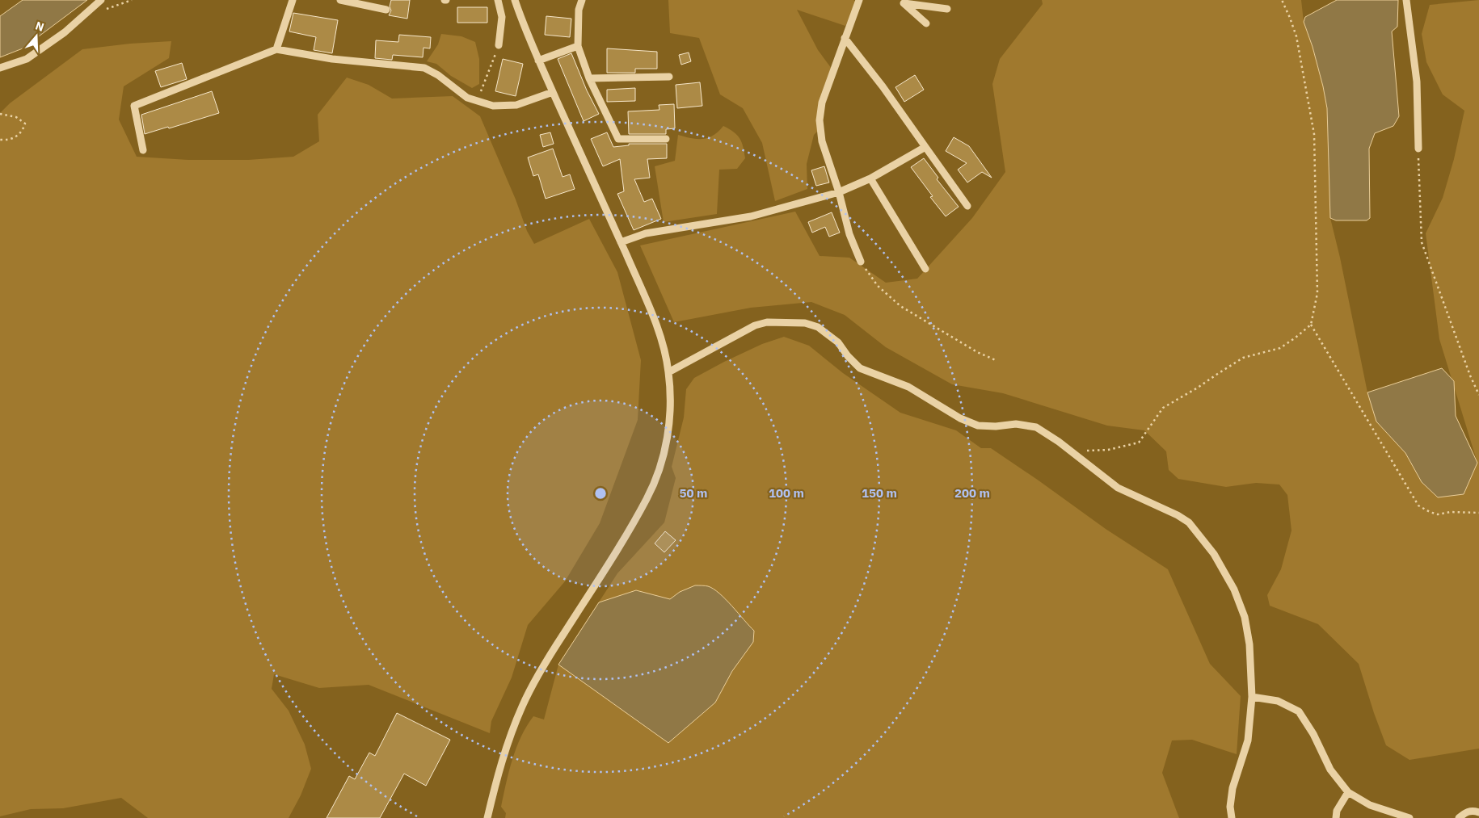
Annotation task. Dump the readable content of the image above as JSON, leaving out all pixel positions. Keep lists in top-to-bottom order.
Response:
{
  "north": "top",
  "rings": [
    "50 m",
    "100 m",
    "150 m",
    "200 m"
  ]
}
